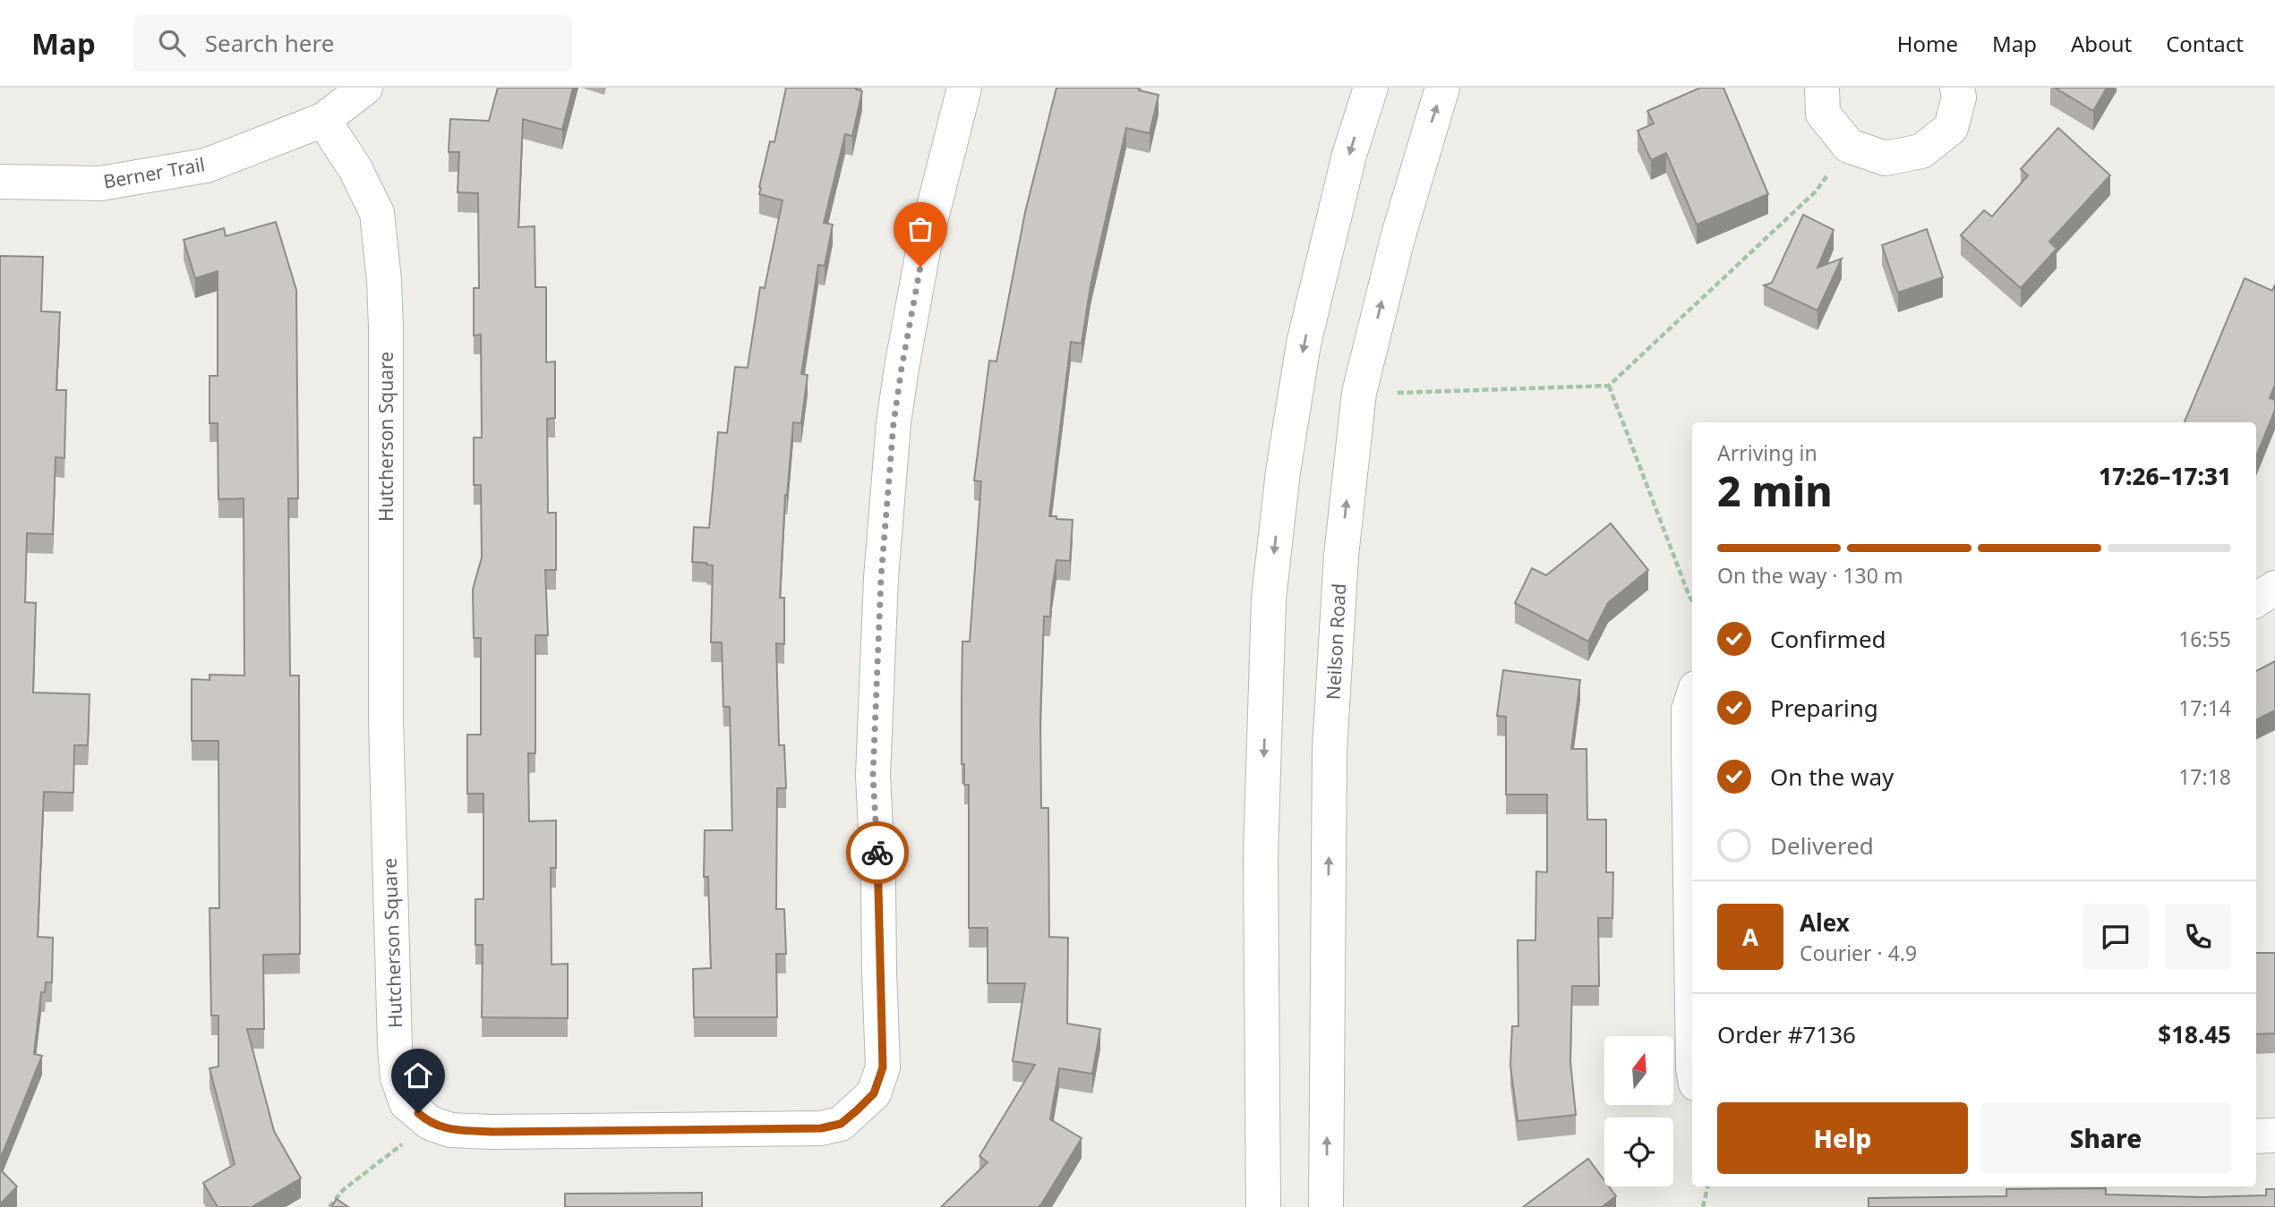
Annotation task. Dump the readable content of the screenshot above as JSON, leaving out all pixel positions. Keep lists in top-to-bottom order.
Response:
{
  "streets": {
    "street": ["Berner Trail", "Hutcherson Square", "Neilson Road"]
  },
  "crossings": [
    ["Berner Trail", "Hutcherson Square"]
  ],
  "north": "top",
  "page": {
    "header": "Map",
    "search": "Search here",
    "nav": [
      "Home",
      "Map",
      "About",
      "Contact"
    ],
    "heading": ["2 min", "Arriving in", "17:26–17:31"],
    "panel": [
      "Alex",
      "Courier · 4.9",
      "Order #7136",
      "$18.45"
    ],
    "bar": "On the way · 130 m",
    "list": [
      ["Confirmed", "16:55"],
      ["Preparing", "17:14"],
      ["On the way", "17:18"],
      "Delivered"
    ],
    "round": "A",
    "buttons": ["Help", "Share"]
  }
}
